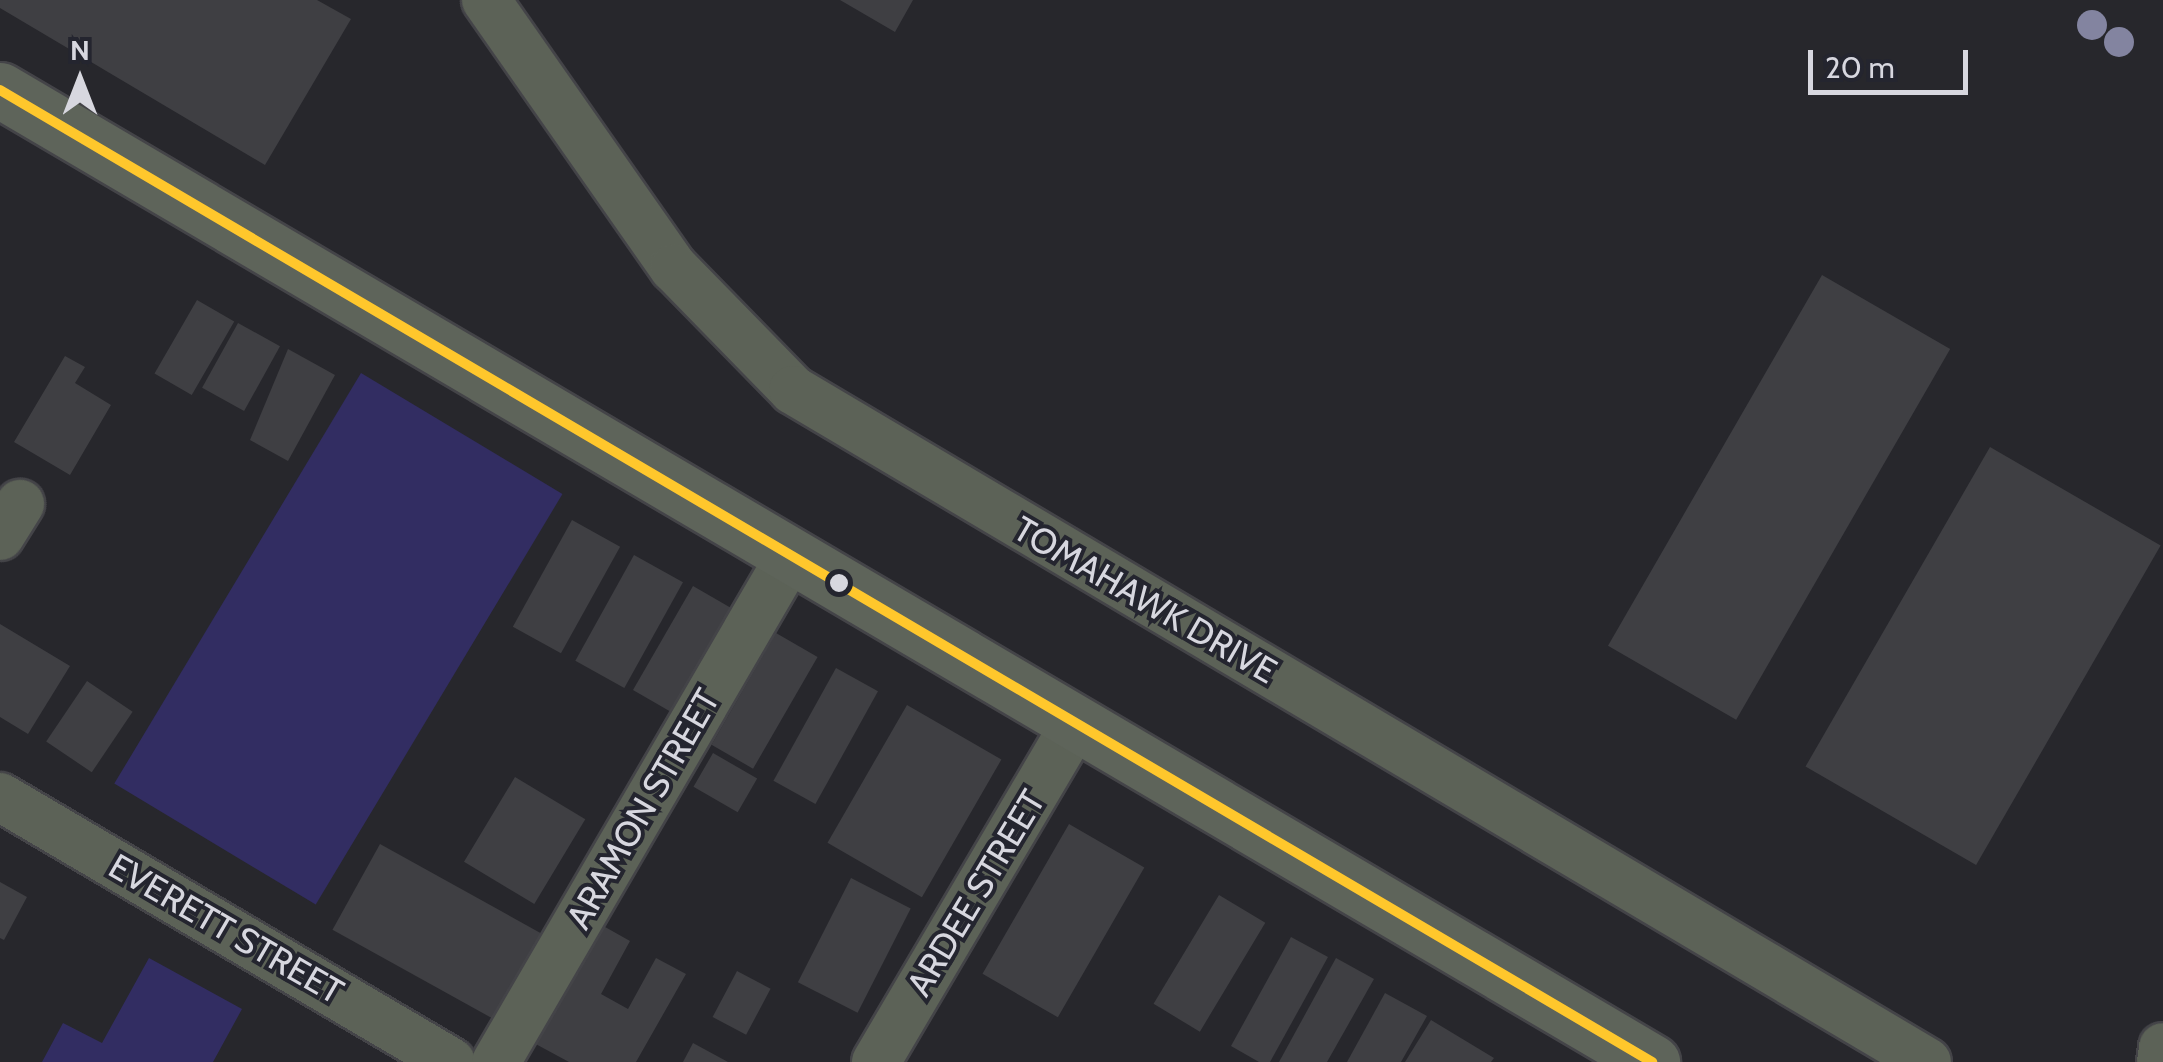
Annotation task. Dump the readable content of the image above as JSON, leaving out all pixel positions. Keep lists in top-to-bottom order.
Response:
{
  "streets": {
    "street": [
      "TOMAHAWK DRIVE",
      "ARAMON STREET",
      "ARDEE STREET",
      "EVERETT STREET"
    ]
  },
  "scale_bar": "20 m",
  "north": "top"
}
